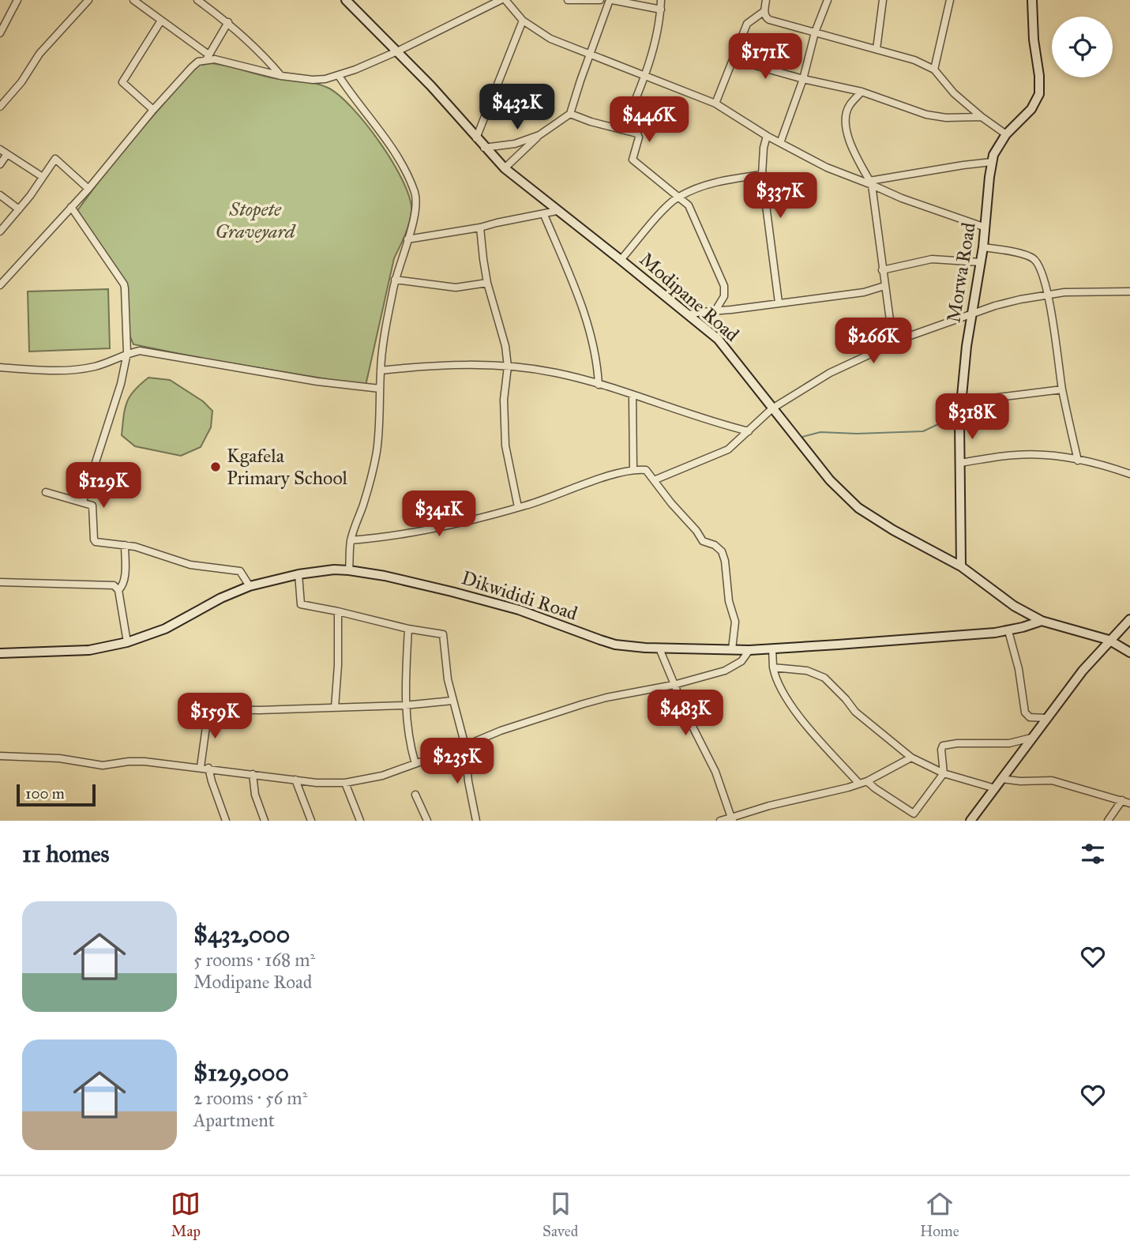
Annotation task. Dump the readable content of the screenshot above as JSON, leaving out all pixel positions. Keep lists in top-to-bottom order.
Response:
{
  "streets": {
    "main road": ["Morwa Road", "Modipane Road", "Dikwididi Road"]
  },
  "crossings": [
    ["Morwa Road", "Modipane Road"],
    ["Modipane Road", "Dikwididi Road"]
  ],
  "parks": ["Stopete Graveyard"],
  "places": ["Kgafela Primary School"],
  "scale_bar": "100 m",
  "page": {
    "price": [
      "$171K",
      "$432K",
      "$446K",
      "$337K",
      "$266K",
      "$318K",
      "$129K",
      "$341K",
      "$483K",
      "$159K",
      "$235K"
    ],
    "scale": "100 m",
    "heading": "11 homes",
    "list": [
      {
        "name": "$432,000",
        "note": "5 rooms · 168 m² · Modipane Road"
      },
      {
        "name": "$129,000",
        "note": "2 rooms · 56 m² · Apartment"
      }
    ],
    "tabs": ["Map", "Saved", "Home"]
  }
}
